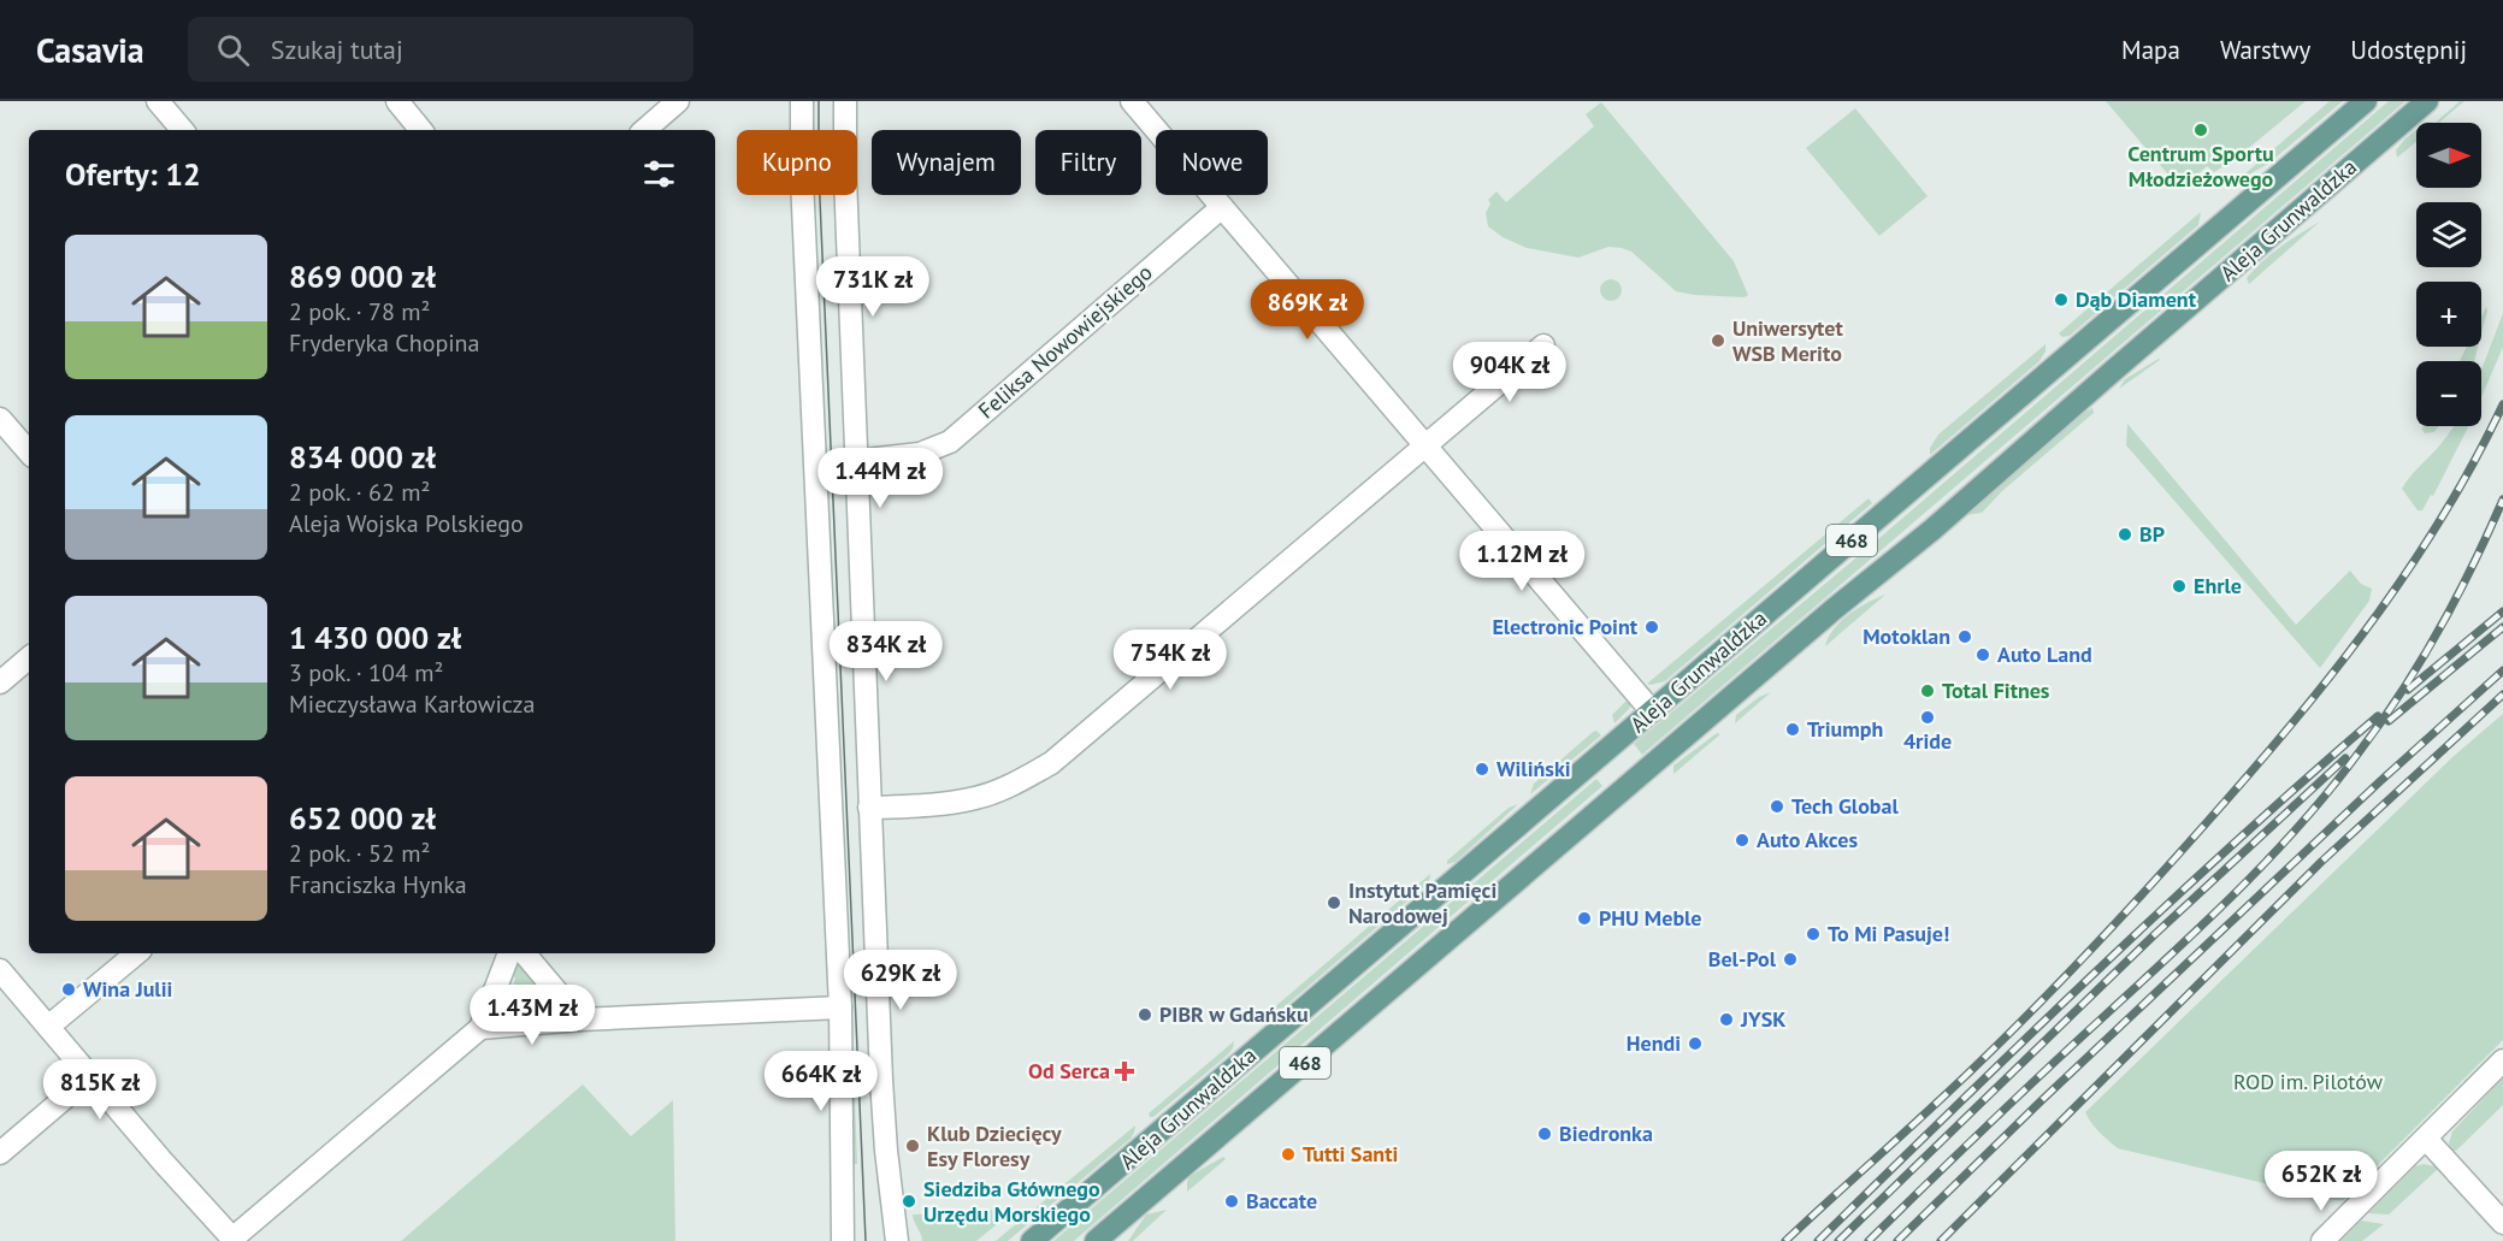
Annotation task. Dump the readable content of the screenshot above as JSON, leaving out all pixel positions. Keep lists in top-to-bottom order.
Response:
{
  "streets": {
    "main road": ["Aleja Grunwaldzka", "468"],
    "street": ["Feliksa Nowowiejskiego"]
  },
  "parks": ["ROD im. Pilotów"],
  "places": {
    "other": [
      "Centrum Sportu Młodzieżowego",
      "Dąb Diament",
      "Uniwersytet WSB Merito",
      "BP",
      "Ehrle",
      "Electronic Point",
      "Motoklan",
      "Auto Land",
      "Total Fitnes",
      "4ride",
      "Triumph",
      "Wiliński",
      "Tech Global",
      "Auto Akces",
      "Instytut Pamięci Narodowej",
      "PHU Meble",
      "To Mi Pasuje!",
      "Bel-Pol",
      "Wina Julii",
      "PIBR w Gdańsku",
      "JYSK",
      "Hendi",
      "Biedronka",
      "Klub Dziecięcy Esy Floresy",
      "Tutti Santi",
      "Siedziba Głównego Urzędu Morskiego",
      "Baccate"
    ],
    "health": ["Od Serca"]
  },
  "north": "right",
  "page": {
    "header": "Casavia",
    "search": "Szukaj tutaj",
    "nav": ["Mapa", "Warstwy", "Udostępnij"],
    "map_buttons": ["+", "−"],
    "chip": [
      "Kupno",
      "Wynajem",
      "Filtry",
      "Nowe"
    ],
    "heading": "Oferty: 12",
    "list": [
      {
        "name": "869 000 zł",
        "note": "2 pok. · 78 m² · Fryderyka Chopina"
      },
      {
        "name": "834 000 zł",
        "note": "2 pok. · 62 m² · Aleja Wojska Polskiego"
      },
      {
        "name": "1 430 000 zł",
        "note": "3 pok. · 104 m² · Mieczysława Karłowicza"
      },
      {
        "name": "652 000 zł",
        "note": "2 pok. · 52 m² · Franciszka Hynka"
      }
    ],
    "price": [
      "731K zł",
      "869K zł",
      "904K zł",
      "1.44M zł",
      "1.12M zł",
      "834K zł",
      "754K zł",
      "629K zł",
      "1.43M zł",
      "664K zł",
      "815K zł",
      "652K zł"
    ]
  }
}
